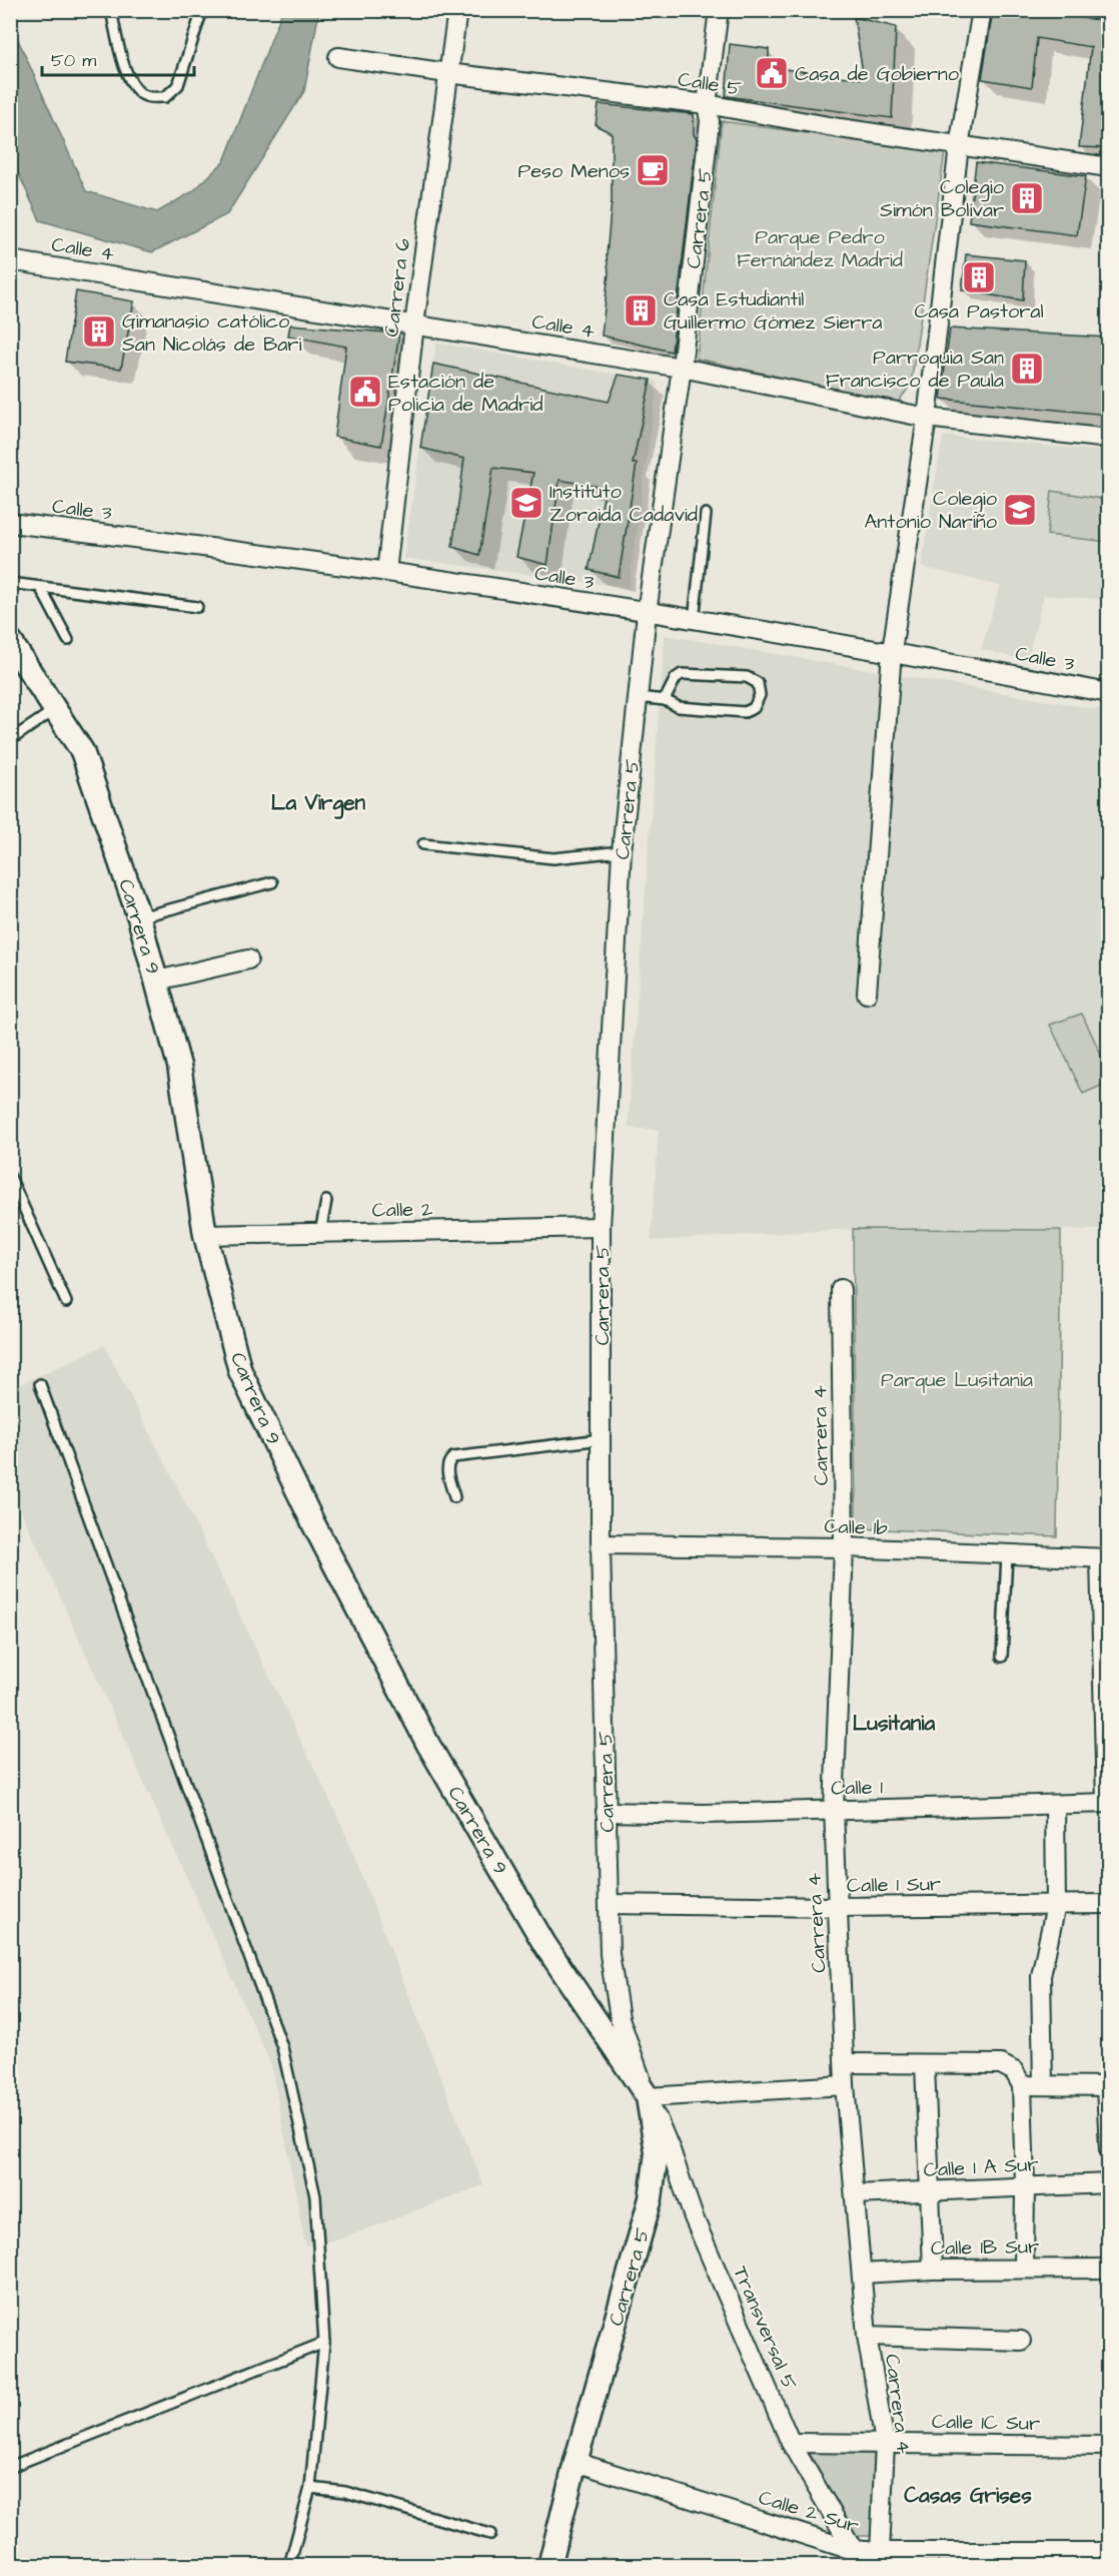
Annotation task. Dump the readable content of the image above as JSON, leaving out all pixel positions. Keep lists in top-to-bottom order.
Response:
{
  "streets": {
    "street": [
      "Calle 5",
      "Carrera 5",
      "Calle 4",
      "Carrera 6",
      "Calle 3",
      "Carrera 9",
      "Calle 2",
      "Carrera 4",
      "Calle 1b",
      "Calle 1",
      "Calle 1 Sur",
      "Calle 1 A Sur",
      "Calle 1B Sur",
      "Transversal 5",
      "Calle 1C Sur",
      "Calle 2 Sur"
    ]
  },
  "crossings": [
    ["Calle 5", "Carrera 5"],
    ["Calle 5", "Carrera 6"],
    ["Carrera 5", "Calle 4"],
    ["Carrera 5", "Calle 3"],
    ["Carrera 5", "Carrera 9"],
    ["Carrera 5", "Calle 2"],
    ["Carrera 5", "Calle 1b"],
    ["Carrera 5", "Calle 1"],
    ["Carrera 5", "Calle 1 Sur"],
    ["Carrera 5", "Transversal 5"],
    ["Carrera 5", "Calle 2 Sur"],
    ["Calle 4", "Carrera 6"],
    ["Carrera 6", "Calle 3"],
    ["Carrera 9", "Calle 2"],
    ["Carrera 9", "Transversal 5"],
    ["Carrera 4", "Calle 1b"],
    ["Carrera 4", "Calle 1"],
    ["Carrera 4", "Calle 1 Sur"],
    ["Carrera 4", "Calle 1 A Sur"],
    ["Carrera 4", "Calle 1B Sur"],
    ["Carrera 4", "Calle 1C Sur"],
    ["Carrera 4", "Calle 2 Sur"],
    ["Transversal 5", "Calle 1C Sur"],
    ["Transversal 5", "Calle 2 Sur"]
  ],
  "districts": ["La Virgen", "Lusitania", "Casas Grises"],
  "parks": ["Parque Pedro Fernández Madrid", "Parque Lusitania"],
  "places": {
    "public building": ["Casa de Gobierno", "Estación de Policia de Madrid"],
    "cafe": ["Peso Menos"],
    "building": [
      "Colegio Simón Bolívar",
      "Casa Pastoral",
      "Casa Estudiantil Guillermo Gómez Sierra",
      "Gimanasio católico San Nicolás de Bari",
      "Parroquia San Francisco de Paula"
    ],
    "school or university": ["Instituto Zoraida Cadavid", "Colegio Antonio Nariño"]
  },
  "scale_bar": "50 m"
}
